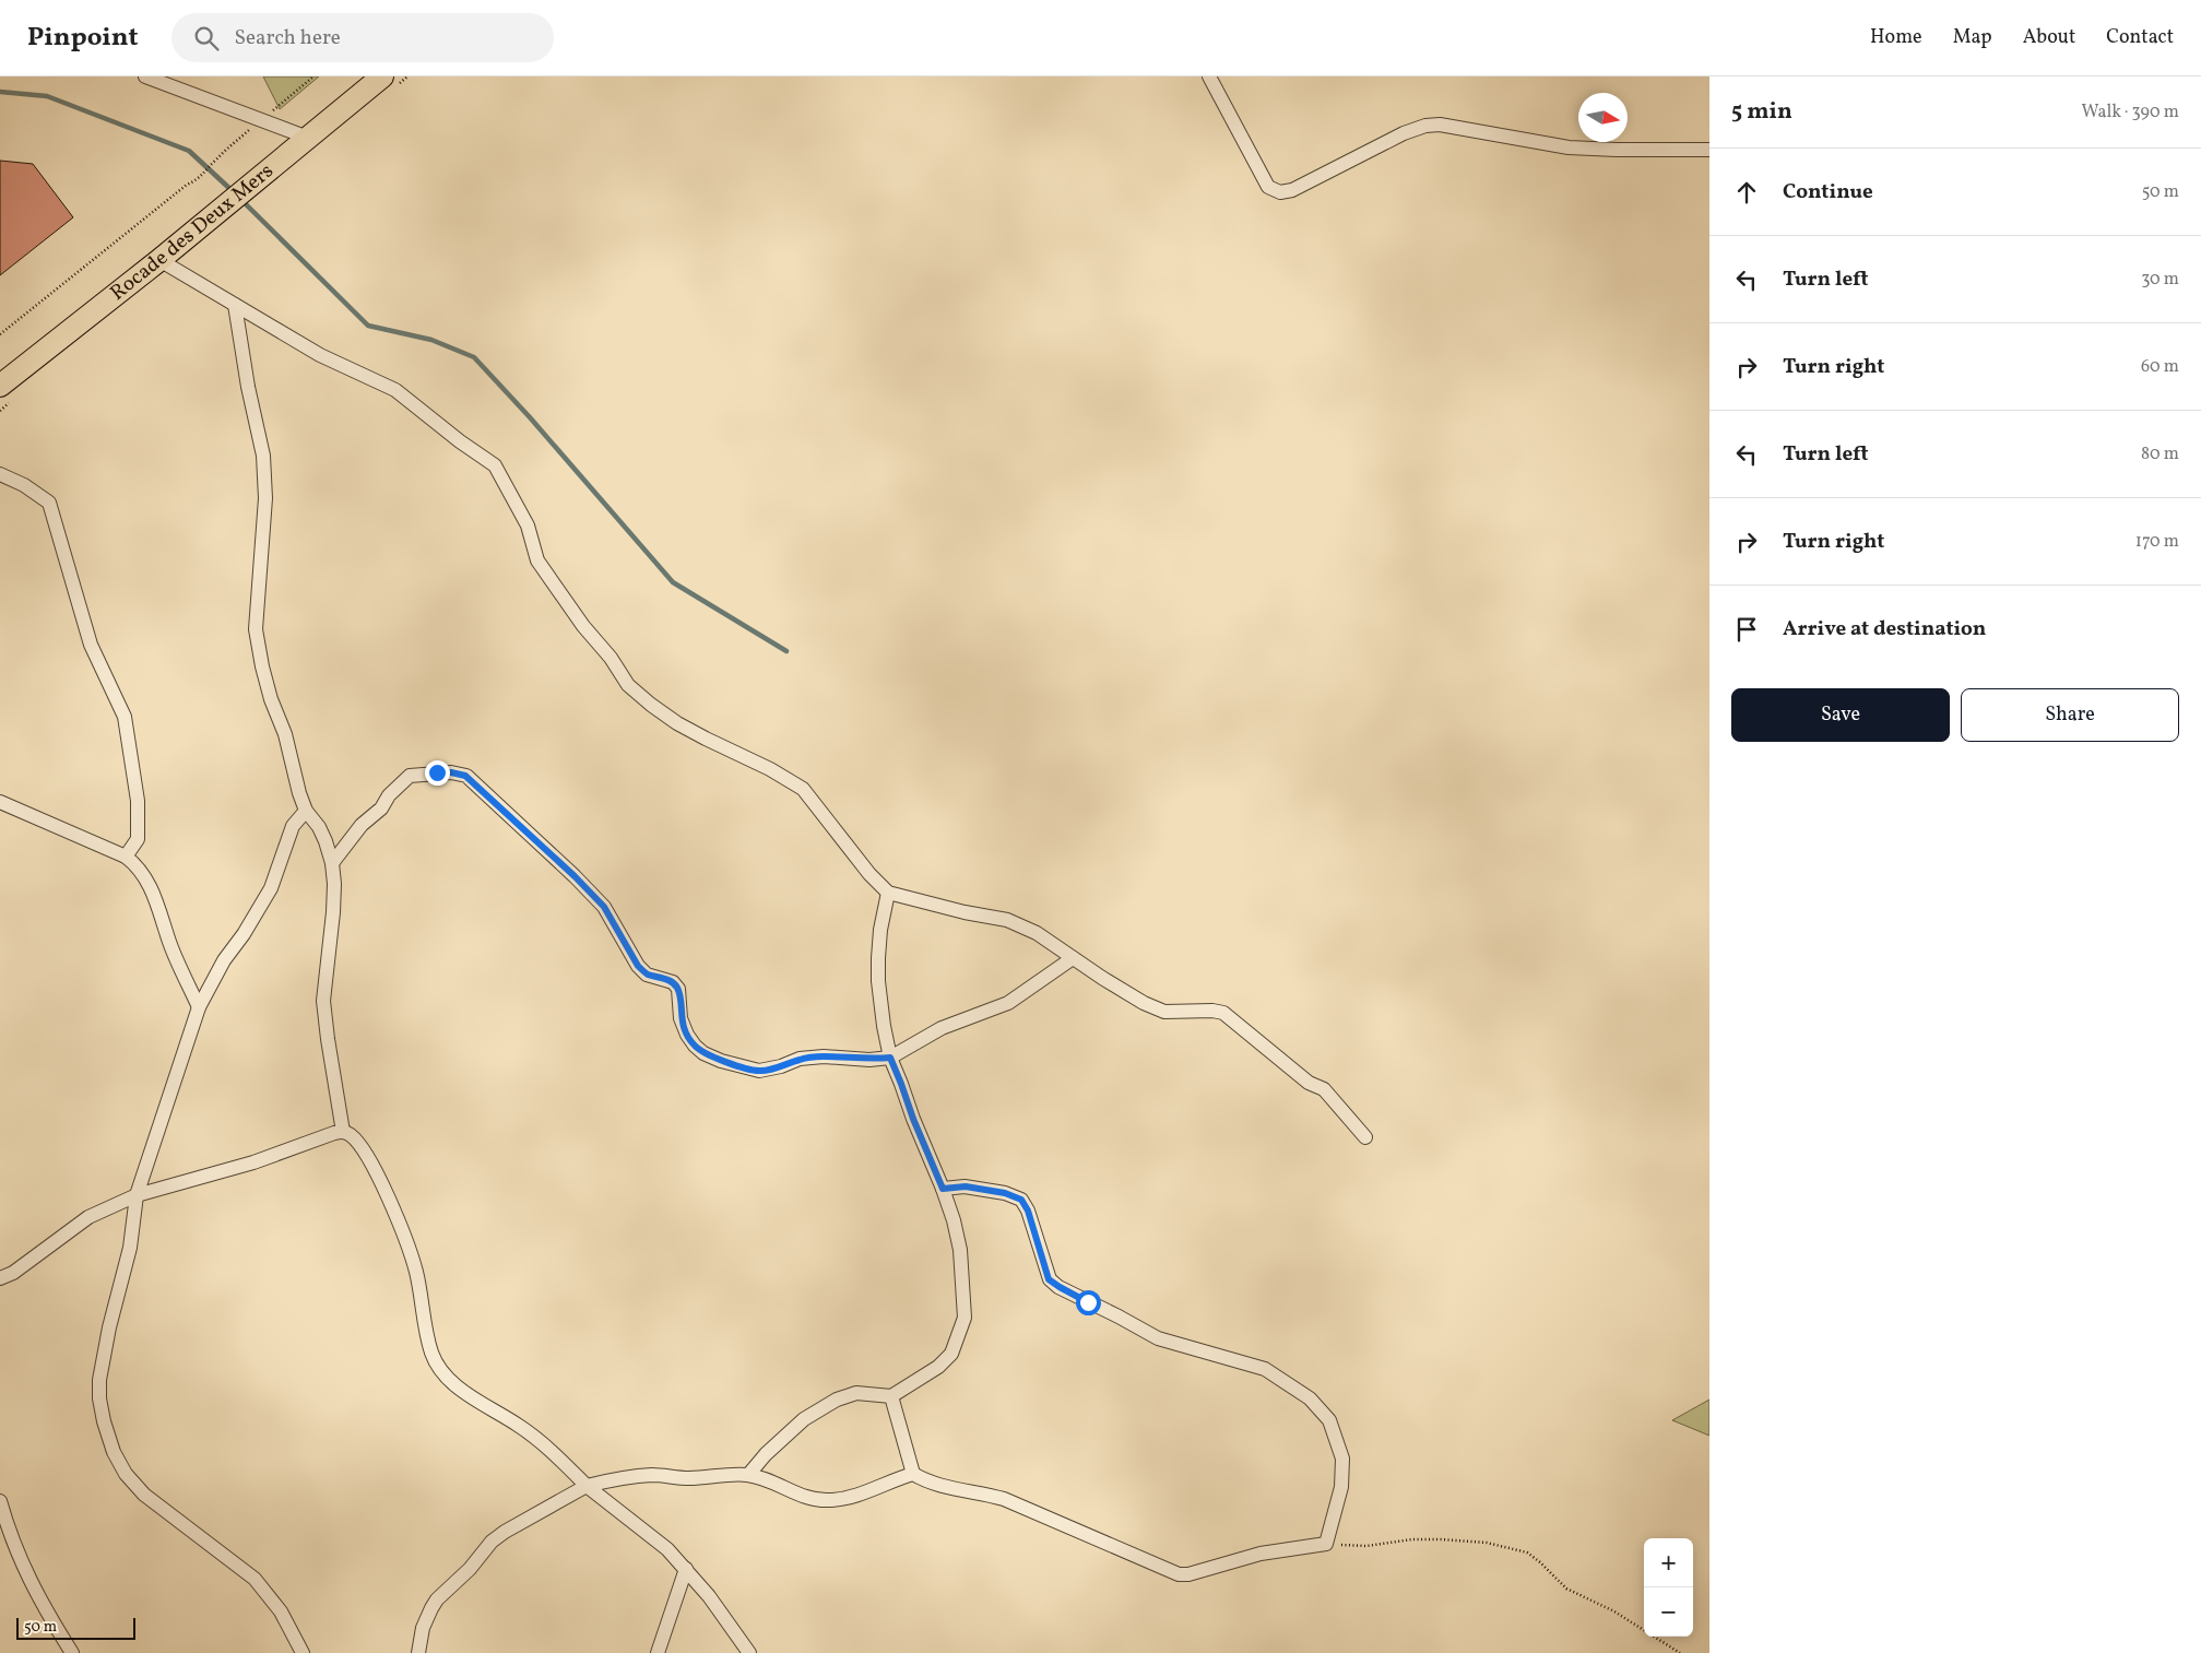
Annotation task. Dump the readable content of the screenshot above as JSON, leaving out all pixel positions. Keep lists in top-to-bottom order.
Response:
{
  "streets": {
    "highway": ["Rocade des Deux Mers"]
  },
  "scale_bar": "50 m",
  "north": "right",
  "page": {
    "header": "Pinpoint",
    "search": "Search here",
    "nav": [
      "Home",
      "Map",
      "About",
      "Contact"
    ],
    "heading": ["5 min", "Walk · 390 m"],
    "list": [
      ["Continue", "50 m"],
      ["Turn left", "30 m"],
      ["Turn right", "60 m"],
      ["Turn left", "80 m"],
      ["Turn right", "170 m"],
      "Arrive at destination"
    ],
    "buttons": ["Save", "Share"],
    "map_buttons": ["+", "−"],
    "scale": "50 m"
  }
}
